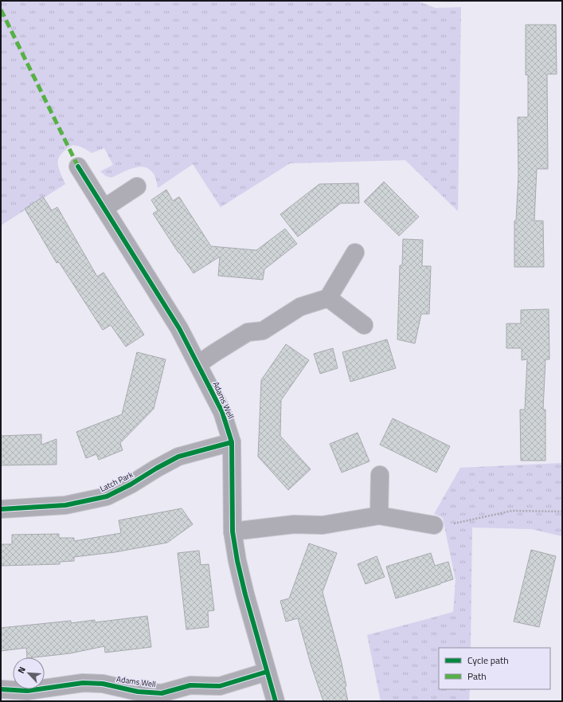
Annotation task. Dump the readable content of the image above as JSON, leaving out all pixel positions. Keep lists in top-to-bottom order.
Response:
{
  "streets": {
    "street": ["Adams Well", "Latch Park"]
  },
  "crossings": [
    ["Adams Well", "Latch Park"]
  ],
  "legend": ["Cycle path", "Path"],
  "north": "top left"
}
